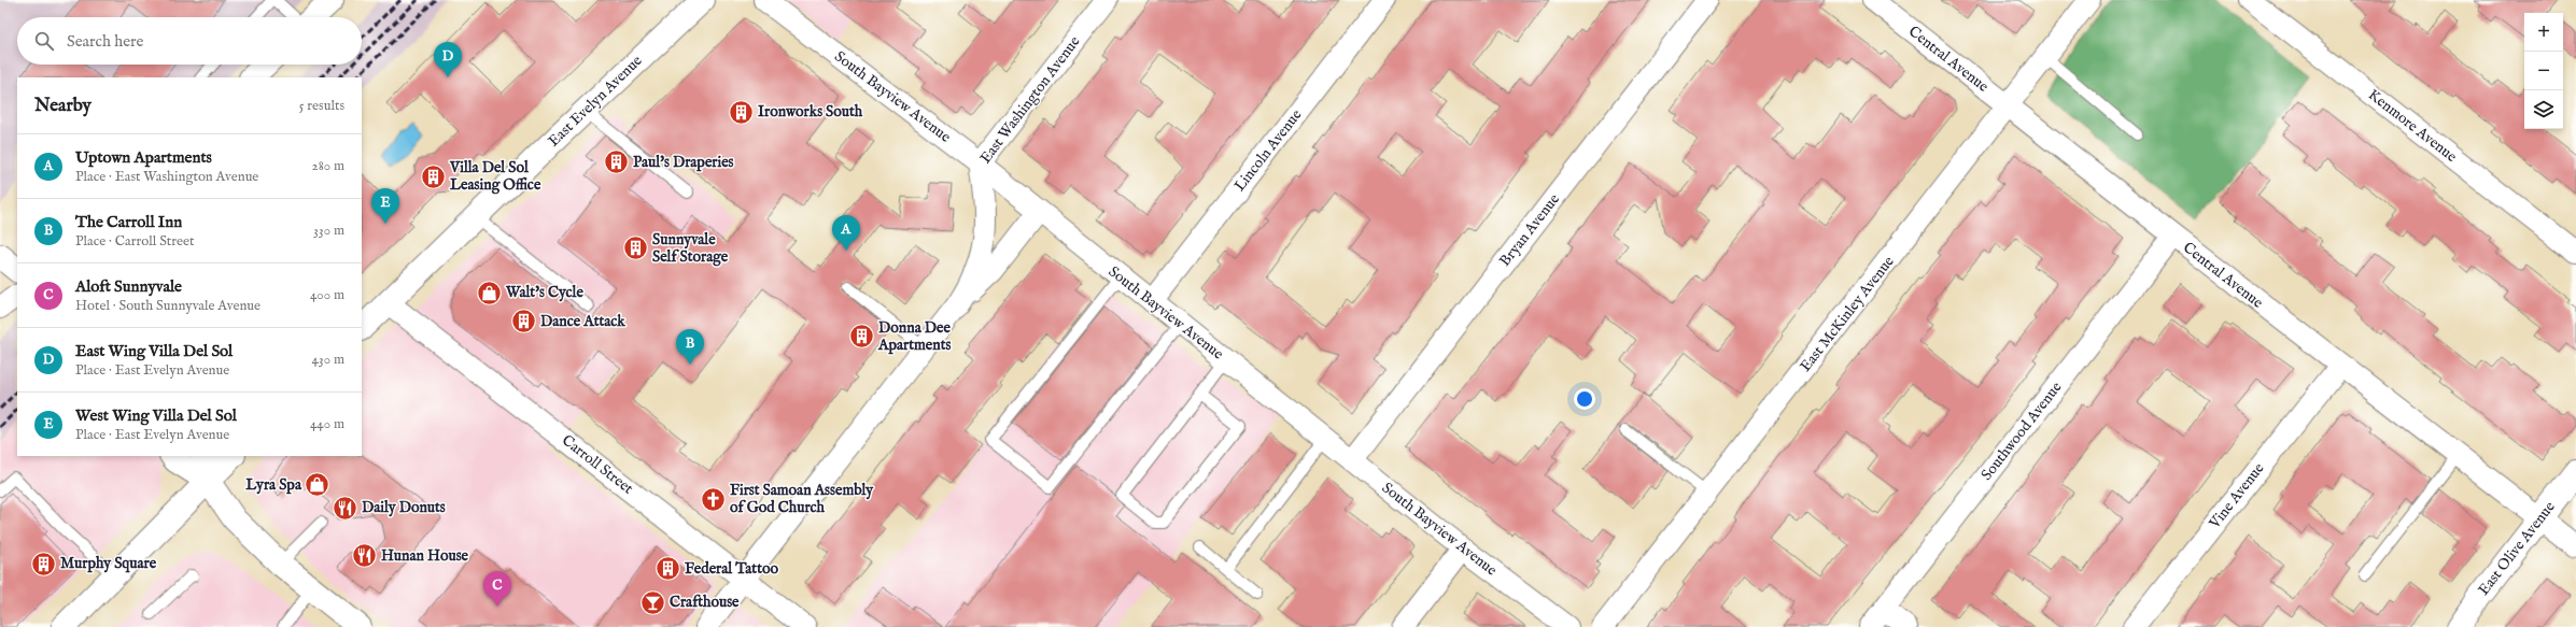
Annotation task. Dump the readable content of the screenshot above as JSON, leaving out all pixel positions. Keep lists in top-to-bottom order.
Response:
{
  "streets": {
    "main road": ["East Evelyn Avenue", "East Olive Avenue"],
    "street": [
      "Central Avenue",
      "South Bayview Avenue",
      "East Washington Avenue",
      "Kenmore Avenue",
      "Lincoln Avenue",
      "Bryan Avenue",
      "East McKinley Avenue",
      "Southwood Avenue",
      "Carroll Street",
      "Vine Avenue"
    ]
  },
  "crossings": [
    ["Central Avenue", "East McKinley Avenue"],
    ["Central Avenue", "Southwood Avenue"],
    ["Central Avenue", "Vine Avenue"],
    ["Central Avenue", "East Olive Avenue"],
    ["South Bayview Avenue", "East Washington Avenue"],
    ["South Bayview Avenue", "Lincoln Avenue"],
    ["South Bayview Avenue", "Bryan Avenue"],
    ["East Washington Avenue", "Carroll Street"],
    ["East Evelyn Avenue", "Carroll Street"]
  ],
  "places": {
    "building": [
      "Ironworks South",
      "Paul's Draperies",
      "Villa Del Sol Leasing Office",
      "Sunnyvale Self Storage",
      "Dance Attack",
      "Donna Dee Apartments",
      "Murphy Square",
      "Federal Tattoo"
    ],
    "shop": ["Walt's Cycle", "Lyra Spa"],
    "church": ["First Samoan Assembly of God Church"],
    "restaurant": ["Daily Donuts", "Hunan House"],
    "bar": ["Crafthouse"]
  },
  "page": {
    "map_buttons": ["+", "−"],
    "search": "Search here",
    "pins": [
      "D",
      "E",
      "A",
      "B",
      "C"
    ],
    "heading": ["Nearby", "5 results"],
    "list": [
      {
        "mark": "A",
        "name": "Uptown Apartments",
        "note": "Place · East Washington Avenue",
        "value": "280 m"
      },
      {
        "mark": "B",
        "name": "The Carroll Inn",
        "note": "Place · Carroll Street",
        "value": "330 m"
      },
      {
        "mark": "C",
        "name": "Aloft Sunnyvale",
        "note": "Hotel · South Sunnyvale Avenue",
        "value": "400 m"
      },
      {
        "mark": "D",
        "name": "East Wing Villa Del Sol",
        "note": "Place · East Evelyn Avenue",
        "value": "430 m"
      },
      {
        "mark": "E",
        "name": "West Wing Villa Del Sol",
        "note": "Place · East Evelyn Avenue",
        "value": "440 m"
      }
    ]
  }
}
